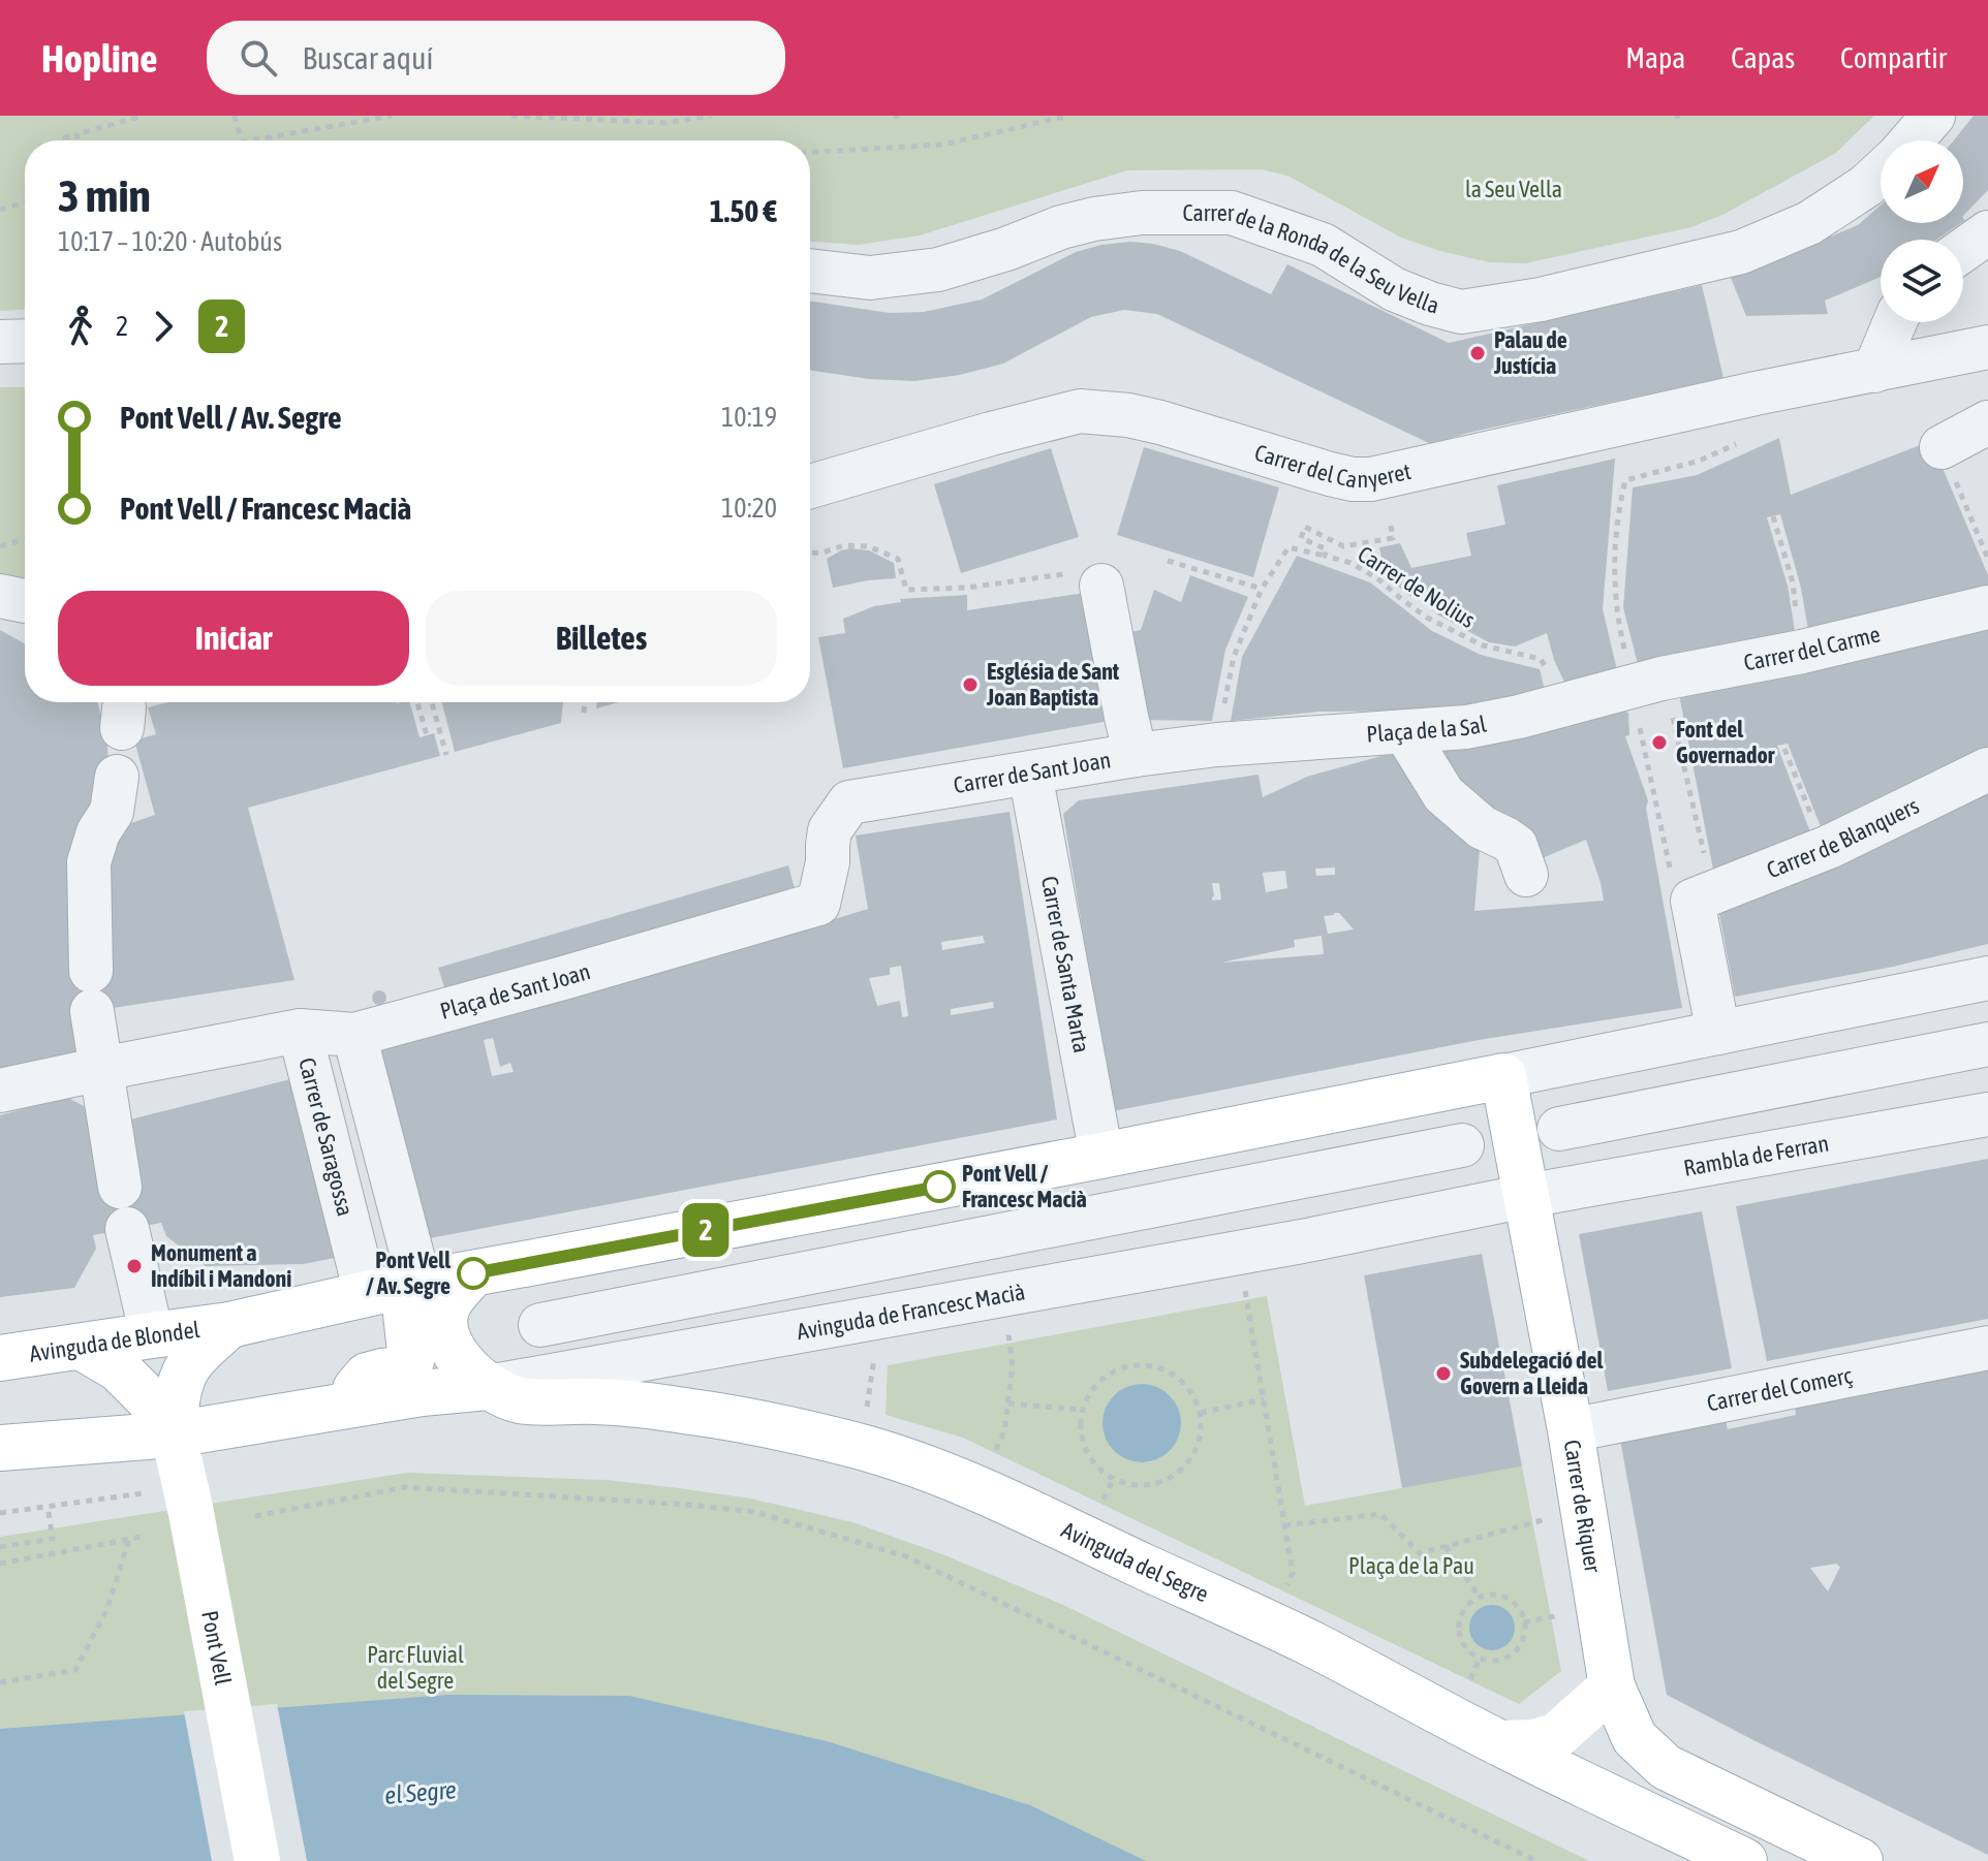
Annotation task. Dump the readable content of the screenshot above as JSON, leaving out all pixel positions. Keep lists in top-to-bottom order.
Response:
{
  "streets": {
    "main road": [
      "Avinguda de Francesc Macià",
      "Avinguda de Blondel",
      "Carrer de Riquer",
      "Avinguda del Segre",
      "Pont Vell"
    ],
    "street": [
      "Carrer de la Ronda de la Seu Vella",
      "Carrer del Canyeret",
      "Carrer del Carme",
      "Plaça de la Sal",
      "Carrer de Sant Joan",
      "Carrer de Blanquers",
      "Carrer de Santa Marta",
      "Plaça de Sant Joan",
      "Carrer de Saragossa",
      "Rambla de Ferran",
      "Carrer del Comerç"
    ],
    "path": ["Carrer de Nolius"]
  },
  "crossings": [
    ["Carrer de Nolius", "Plaça de la Sal"],
    ["Carrer del Carme", "Plaça de la Sal"],
    ["Plaça de la Sal", "Carrer de Sant Joan"],
    ["Carrer de Sant Joan", "Carrer de Santa Marta"],
    ["Carrer de Sant Joan", "Plaça de Sant Joan"],
    ["Plaça de Sant Joan", "Carrer de Saragossa"],
    ["Rambla de Ferran", "Avinguda de Francesc Macià"],
    ["Rambla de Ferran", "Carrer de Riquer"],
    ["Avinguda de Francesc Macià", "Carrer de Riquer"],
    ["Avinguda de Francesc Macià", "Avinguda del Segre"],
    ["Avinguda de Francesc Macià", "Pont Vell"],
    ["Carrer del Comerç", "Carrer de Riquer"]
  ],
  "water": ["el Segre"],
  "parks": ["la Seu Vella", "Plaça de la Pau", "Parc Fluvial del Segre"],
  "places": [
    "Palau de Justícia",
    "Església de Sant Joan Baptista",
    "Font del Governador",
    "Pont Vell / Francesc Macià",
    "Monument a Indíbil i Mandoni",
    "Pont Vell / Av. Segre",
    "Subdelegació del Govern a Lleida"
  ],
  "lines": ["bus line 2"],
  "north": "top right",
  "page": {
    "header": "Hopline",
    "search": "Buscar aquí",
    "nav": ["Mapa", "Capas", "Compartir"],
    "on_map": "2",
    "heading": ["3 min", "10:17 – 10:20 · Autobús", "1.50 €"],
    "legs": ["2", "2"],
    "list": [
      {
        "name": "Pont Vell / Av. Segre",
        "value": "10:19"
      },
      {
        "name": "Pont Vell / Francesc Macià",
        "value": "10:20"
      }
    ],
    "buttons": ["Iniciar", "Billetes"]
  }
}
